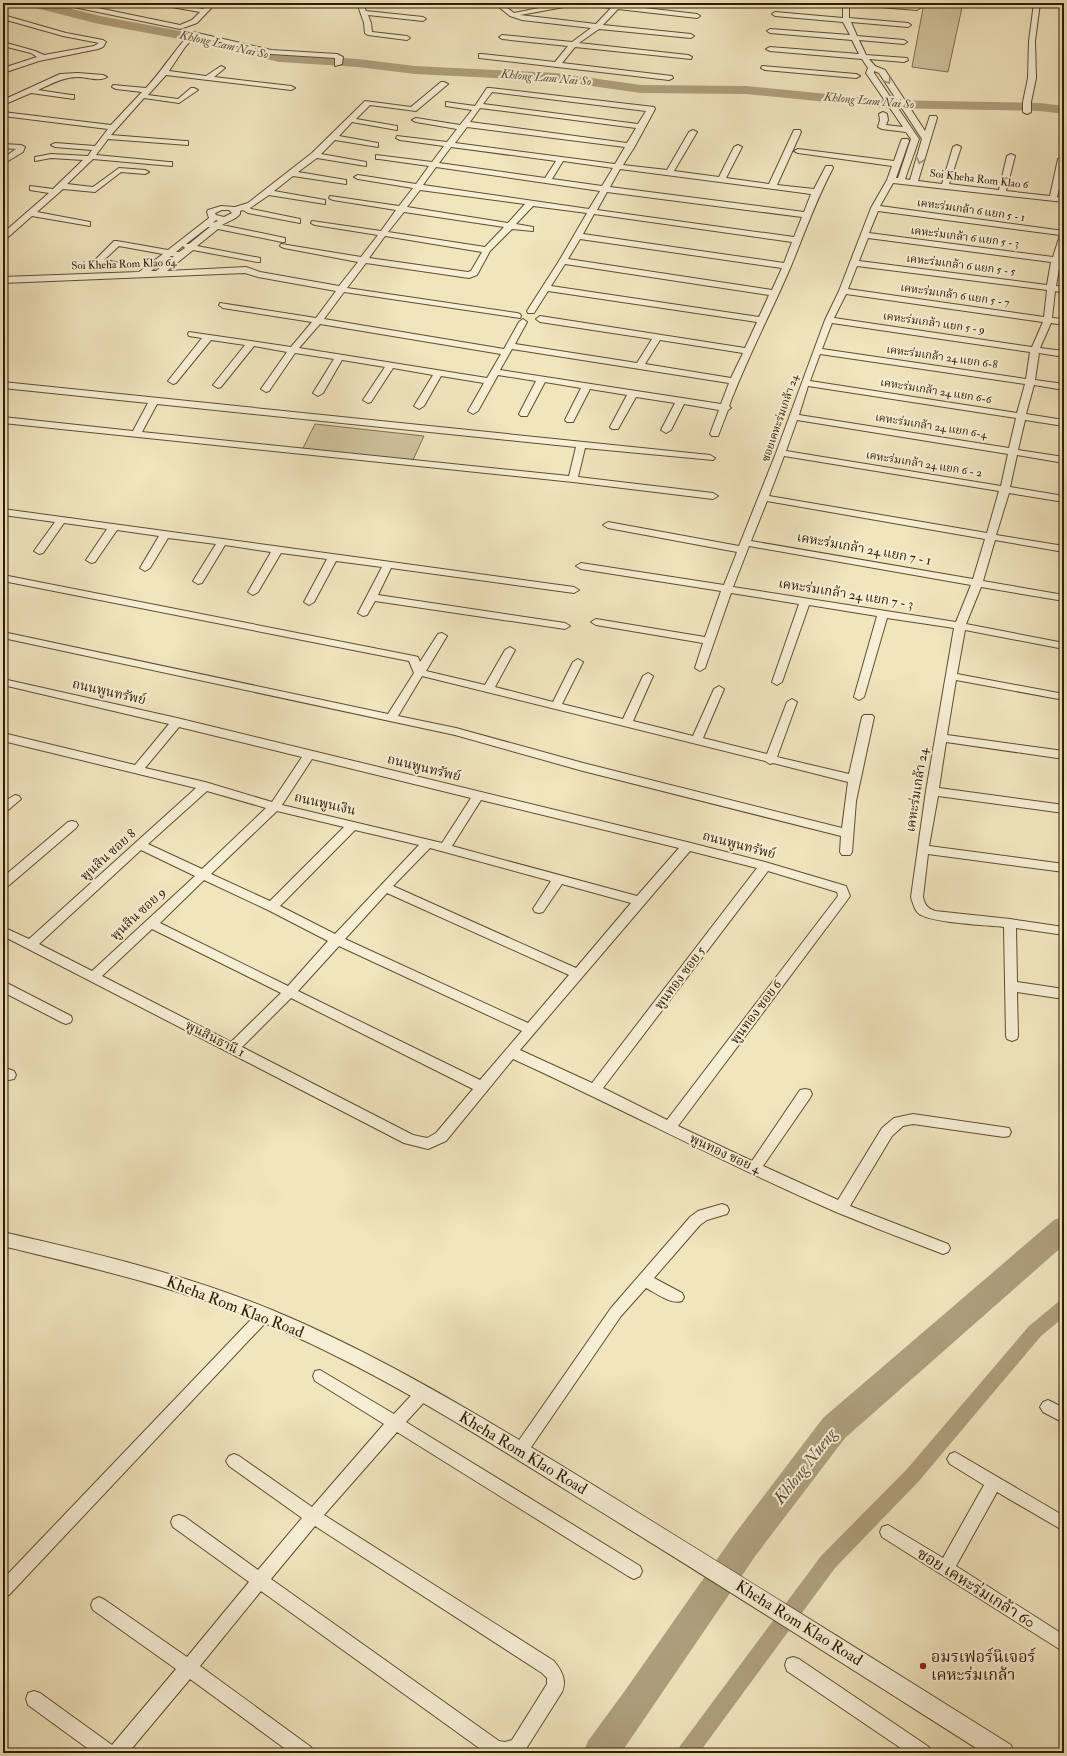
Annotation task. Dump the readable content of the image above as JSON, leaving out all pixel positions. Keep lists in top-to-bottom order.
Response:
{
  "streets": {
    "street": [
      "Soi Kheha Rom Klao 6",
      "เคหะร่มเกล้า 6 แยก 5 - 1",
      "เคหะร่มเกล้า 6 แยก 5 - 3",
      "Soi Kheha Rom Klao 64",
      "เคหะร่มเกล้า 6 แยก 5 - 5",
      "เคหะร่มเกล้า 6 แยก 5 - 7",
      "เคหะร่มเกล้า แยก 5 - 9",
      "เคหะร่มเกล้า 24 แยก 6-8",
      "เคหะร่มเกล้า 24 แยก 6-6",
      "ซอยเคหะร่มเกล้า 24",
      "เคหะร่มเกล้า 24 แยก 6-4",
      "เคหะร่มเกล้า 24 แยก 6 - 2",
      "เคหะร่มเกล้า 24 แยก 7 - 1",
      "เคหะร่มเกล้า 24 แยก 7 - 3",
      "ถนนพูนทรัพย์",
      "เคหะร่มเกล้า 24",
      "ถนนพูนเงิน",
      "พูนสิน ซอย 8",
      "พูนสิน ซอย 9",
      "พูนทอง ซอย 5",
      "พูนทอง ซอย 6",
      "พูนสินธานี 1",
      "พูนทอง ซอย 4",
      "Kheha Rom Klao Road",
      "ซอย เคหะร่มเกล้า 60"
    ]
  },
  "crossings": [
    ["Soi Kheha Rom Klao 6", "ซอยเคหะร่มเกล้า 24"],
    ["เคหะร่มเกล้า 6 แยก 5 - 1", "ซอยเคหะร่มเกล้า 24"],
    ["เคหะร่มเกล้า 6 แยก 5 - 1", "เคหะร่มเกล้า 24"],
    ["เคหะร่มเกล้า 6 แยก 5 - 3", "ซอยเคหะร่มเกล้า 24"],
    ["เคหะร่มเกล้า 6 แยก 5 - 3", "เคหะร่มเกล้า 24"],
    ["เคหะร่มเกล้า 6 แยก 5 - 5", "ซอยเคหะร่มเกล้า 24"],
    ["เคหะร่มเกล้า 6 แยก 5 - 5", "เคหะร่มเกล้า 24"],
    ["เคหะร่มเกล้า 6 แยก 5 - 7", "ซอยเคหะร่มเกล้า 24"],
    ["เคหะร่มเกล้า 6 แยก 5 - 7", "เคหะร่มเกล้า 24"],
    ["เคหะร่มเกล้า แยก 5 - 9", "ซอยเคหะร่มเกล้า 24"],
    ["เคหะร่มเกล้า แยก 5 - 9", "เคหะร่มเกล้า 24"],
    ["เคหะร่มเกล้า 24 แยก 6-8", "ซอยเคหะร่มเกล้า 24"],
    ["เคหะร่มเกล้า 24 แยก 6-8", "เคหะร่มเกล้า 24"],
    ["เคหะร่มเกล้า 24 แยก 6-6", "ซอยเคหะร่มเกล้า 24"],
    ["เคหะร่มเกล้า 24 แยก 6-6", "เคหะร่มเกล้า 24"],
    ["ซอยเคหะร่มเกล้า 24", "เคหะร่มเกล้า 24 แยก 6-4"],
    ["ซอยเคหะร่มเกล้า 24", "เคหะร่มเกล้า 24 แยก 6 - 2"],
    ["ซอยเคหะร่มเกล้า 24", "เคหะร่มเกล้า 24 แยก 7 - 1"],
    ["ซอยเคหะร่มเกล้า 24", "เคหะร่มเกล้า 24 แยก 7 - 3"],
    ["เคหะร่มเกล้า 24 แยก 6-4", "เคหะร่มเกล้า 24"],
    ["เคหะร่มเกล้า 24 แยก 6 - 2", "เคหะร่มเกล้า 24"],
    ["เคหะร่มเกล้า 24 แยก 7 - 1", "เคหะร่มเกล้า 24"],
    ["เคหะร่มเกล้า 24 แยก 7 - 3", "เคหะร่มเกล้า 24"],
    ["ถนนพูนทรัพย์", "พูนสิน ซอย 9"],
    ["ถนนพูนทรัพย์", "พูนทอง ซอย 5"],
    ["ถนนพูนทรัพย์", "พูนทอง ซอย 6"],
    ["ถนนพูนเงิน", "พูนสิน ซอย 8"],
    ["ถนนพูนเงิน", "พูนสิน ซอย 9"],
    ["พูนสิน ซอย 8", "พูนสินธานี 1"],
    ["พูนสิน ซอย 9", "พูนสินธานี 1"],
    ["พูนทอง ซอย 5", "พูนทอง ซอย 4"],
    ["พูนทอง ซอย 6", "พูนทอง ซอย 4"]
  ],
  "water": ["Khlong Lam Nai So", "Khlong Nueng"],
  "places": ["อมรเฟอร์นิเจอร์ เคหะร่มเกล้า"]
}
